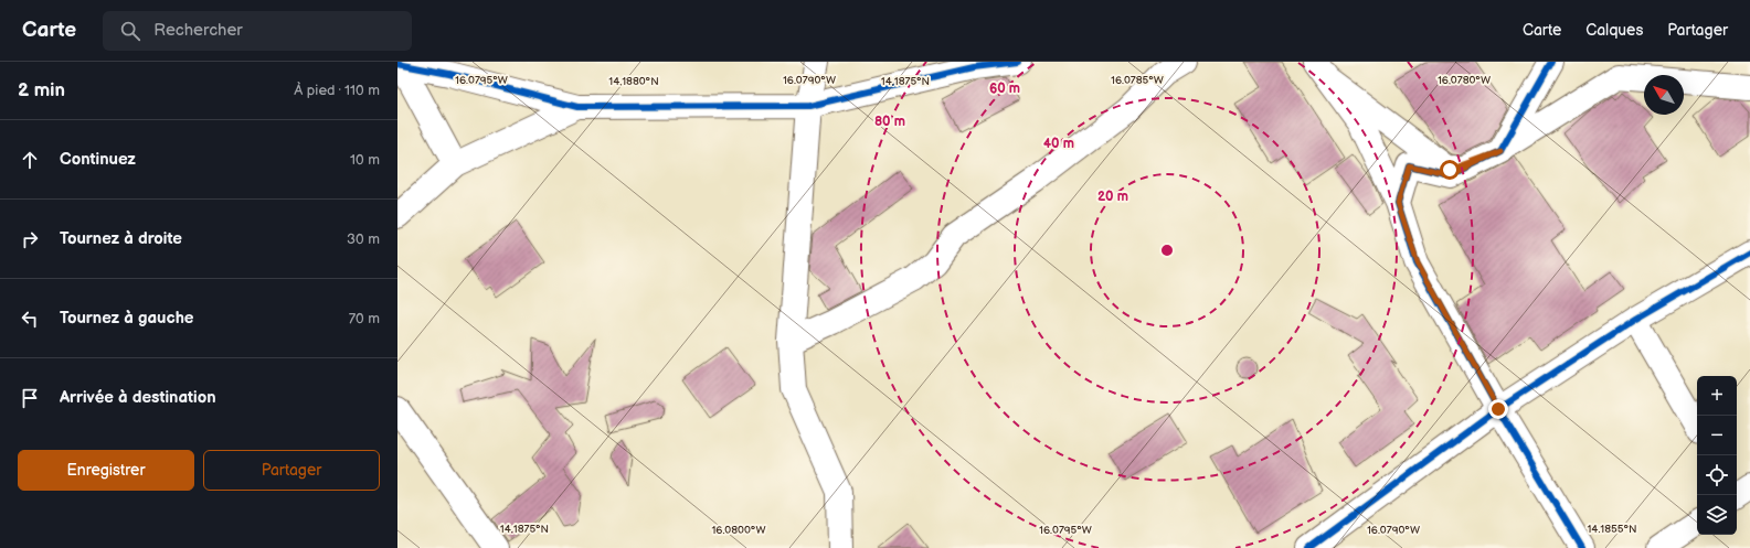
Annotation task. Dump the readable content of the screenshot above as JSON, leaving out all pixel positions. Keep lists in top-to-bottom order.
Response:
{
  "north": "top left",
  "page": {
    "header": "Carte",
    "search": "Rechercher",
    "nav": ["Carte", "Calques", "Partager"],
    "heading": ["2 min", "À pied · 110 m"],
    "list": [
      ["Continuez", "10 m"],
      ["Tournez à droite", "30 m"],
      ["Tournez à gauche", "70 m"],
      "Arrivée à destination"
    ],
    "map_buttons": ["+", "−"],
    "buttons": ["Enregistrer", "Partager"]
  },
  "coordinates": [
    "16.0795°W",
    "16.0790°W",
    "16.0785°W",
    "16.0780°W",
    "14.1880°N",
    "14.1875°N",
    "14.1855°N",
    "16.0800°W"
  ],
  "rings": [
    "60 m",
    "80 m",
    "40 m",
    "20 m"
  ]
}
